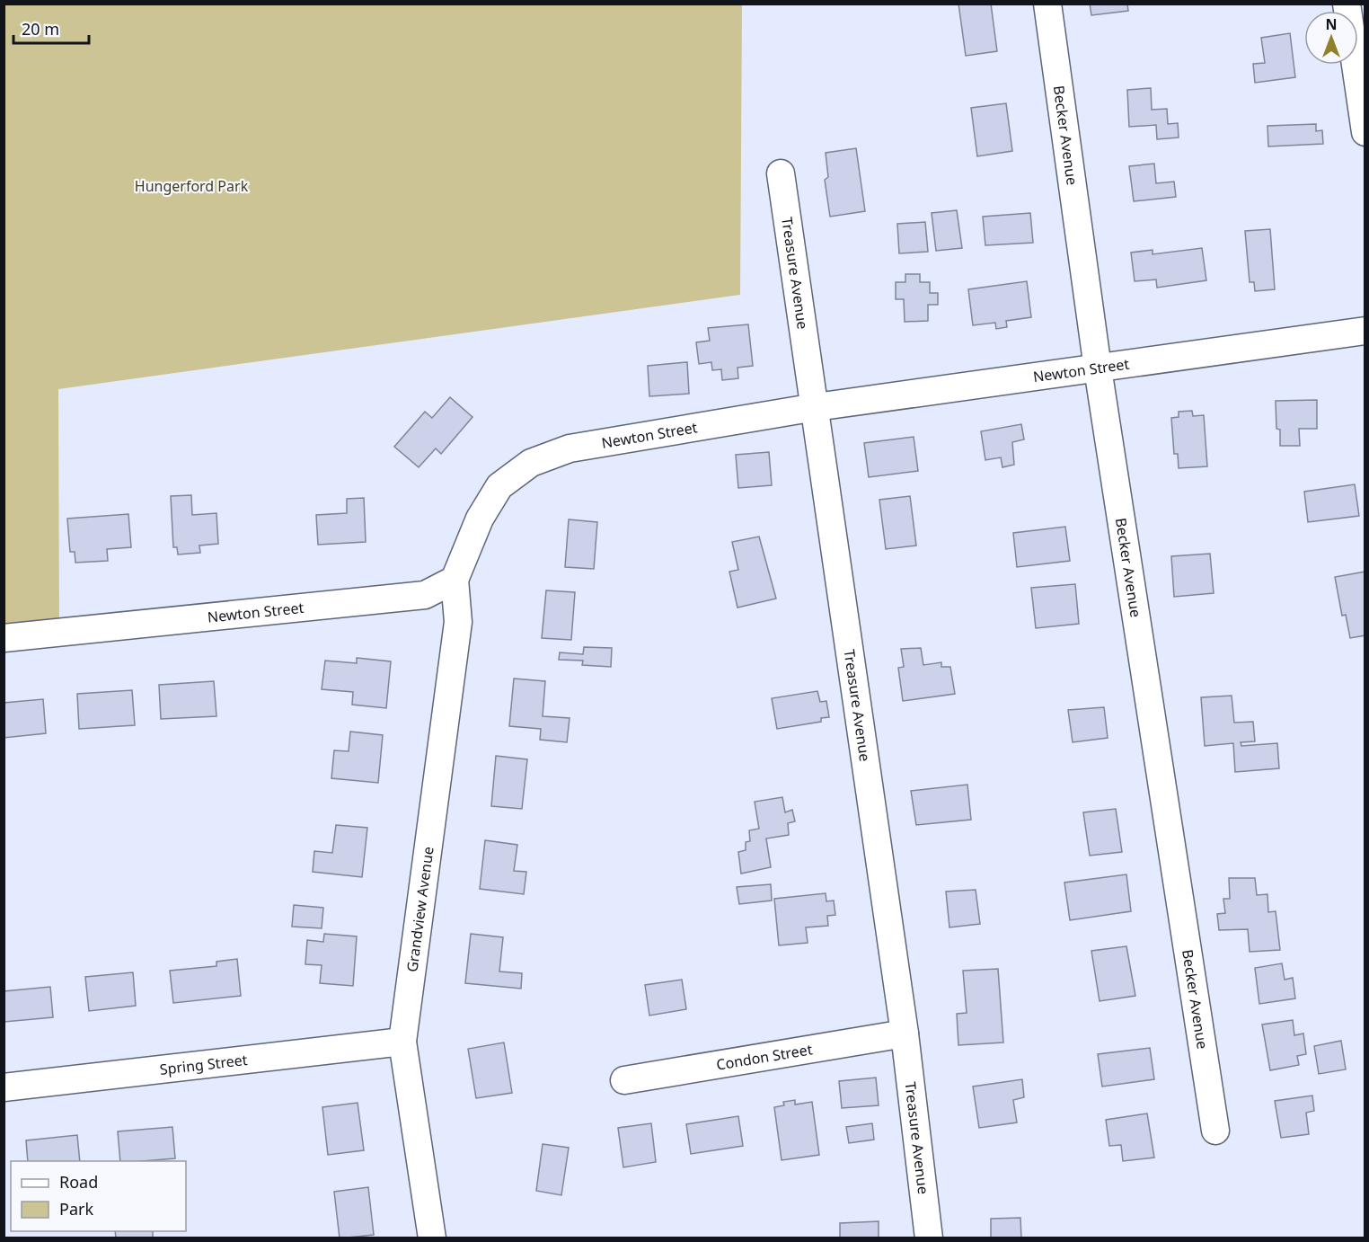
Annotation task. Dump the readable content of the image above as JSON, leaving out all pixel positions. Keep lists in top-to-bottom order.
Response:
{
  "streets": {
    "street": [
      "Becker Avenue",
      "Treasure Avenue",
      "Newton Street",
      "Grandview Avenue",
      "Condon Street",
      "Spring Street"
    ]
  },
  "crossings": [
    ["Becker Avenue", "Newton Street"],
    ["Treasure Avenue", "Newton Street"],
    ["Treasure Avenue", "Condon Street"],
    ["Newton Street", "Grandview Avenue"],
    ["Grandview Avenue", "Spring Street"]
  ],
  "parks": ["Hungerford Park"],
  "legend": ["Road", "Park"],
  "scale_bar": "20 m",
  "north": "top"
}
